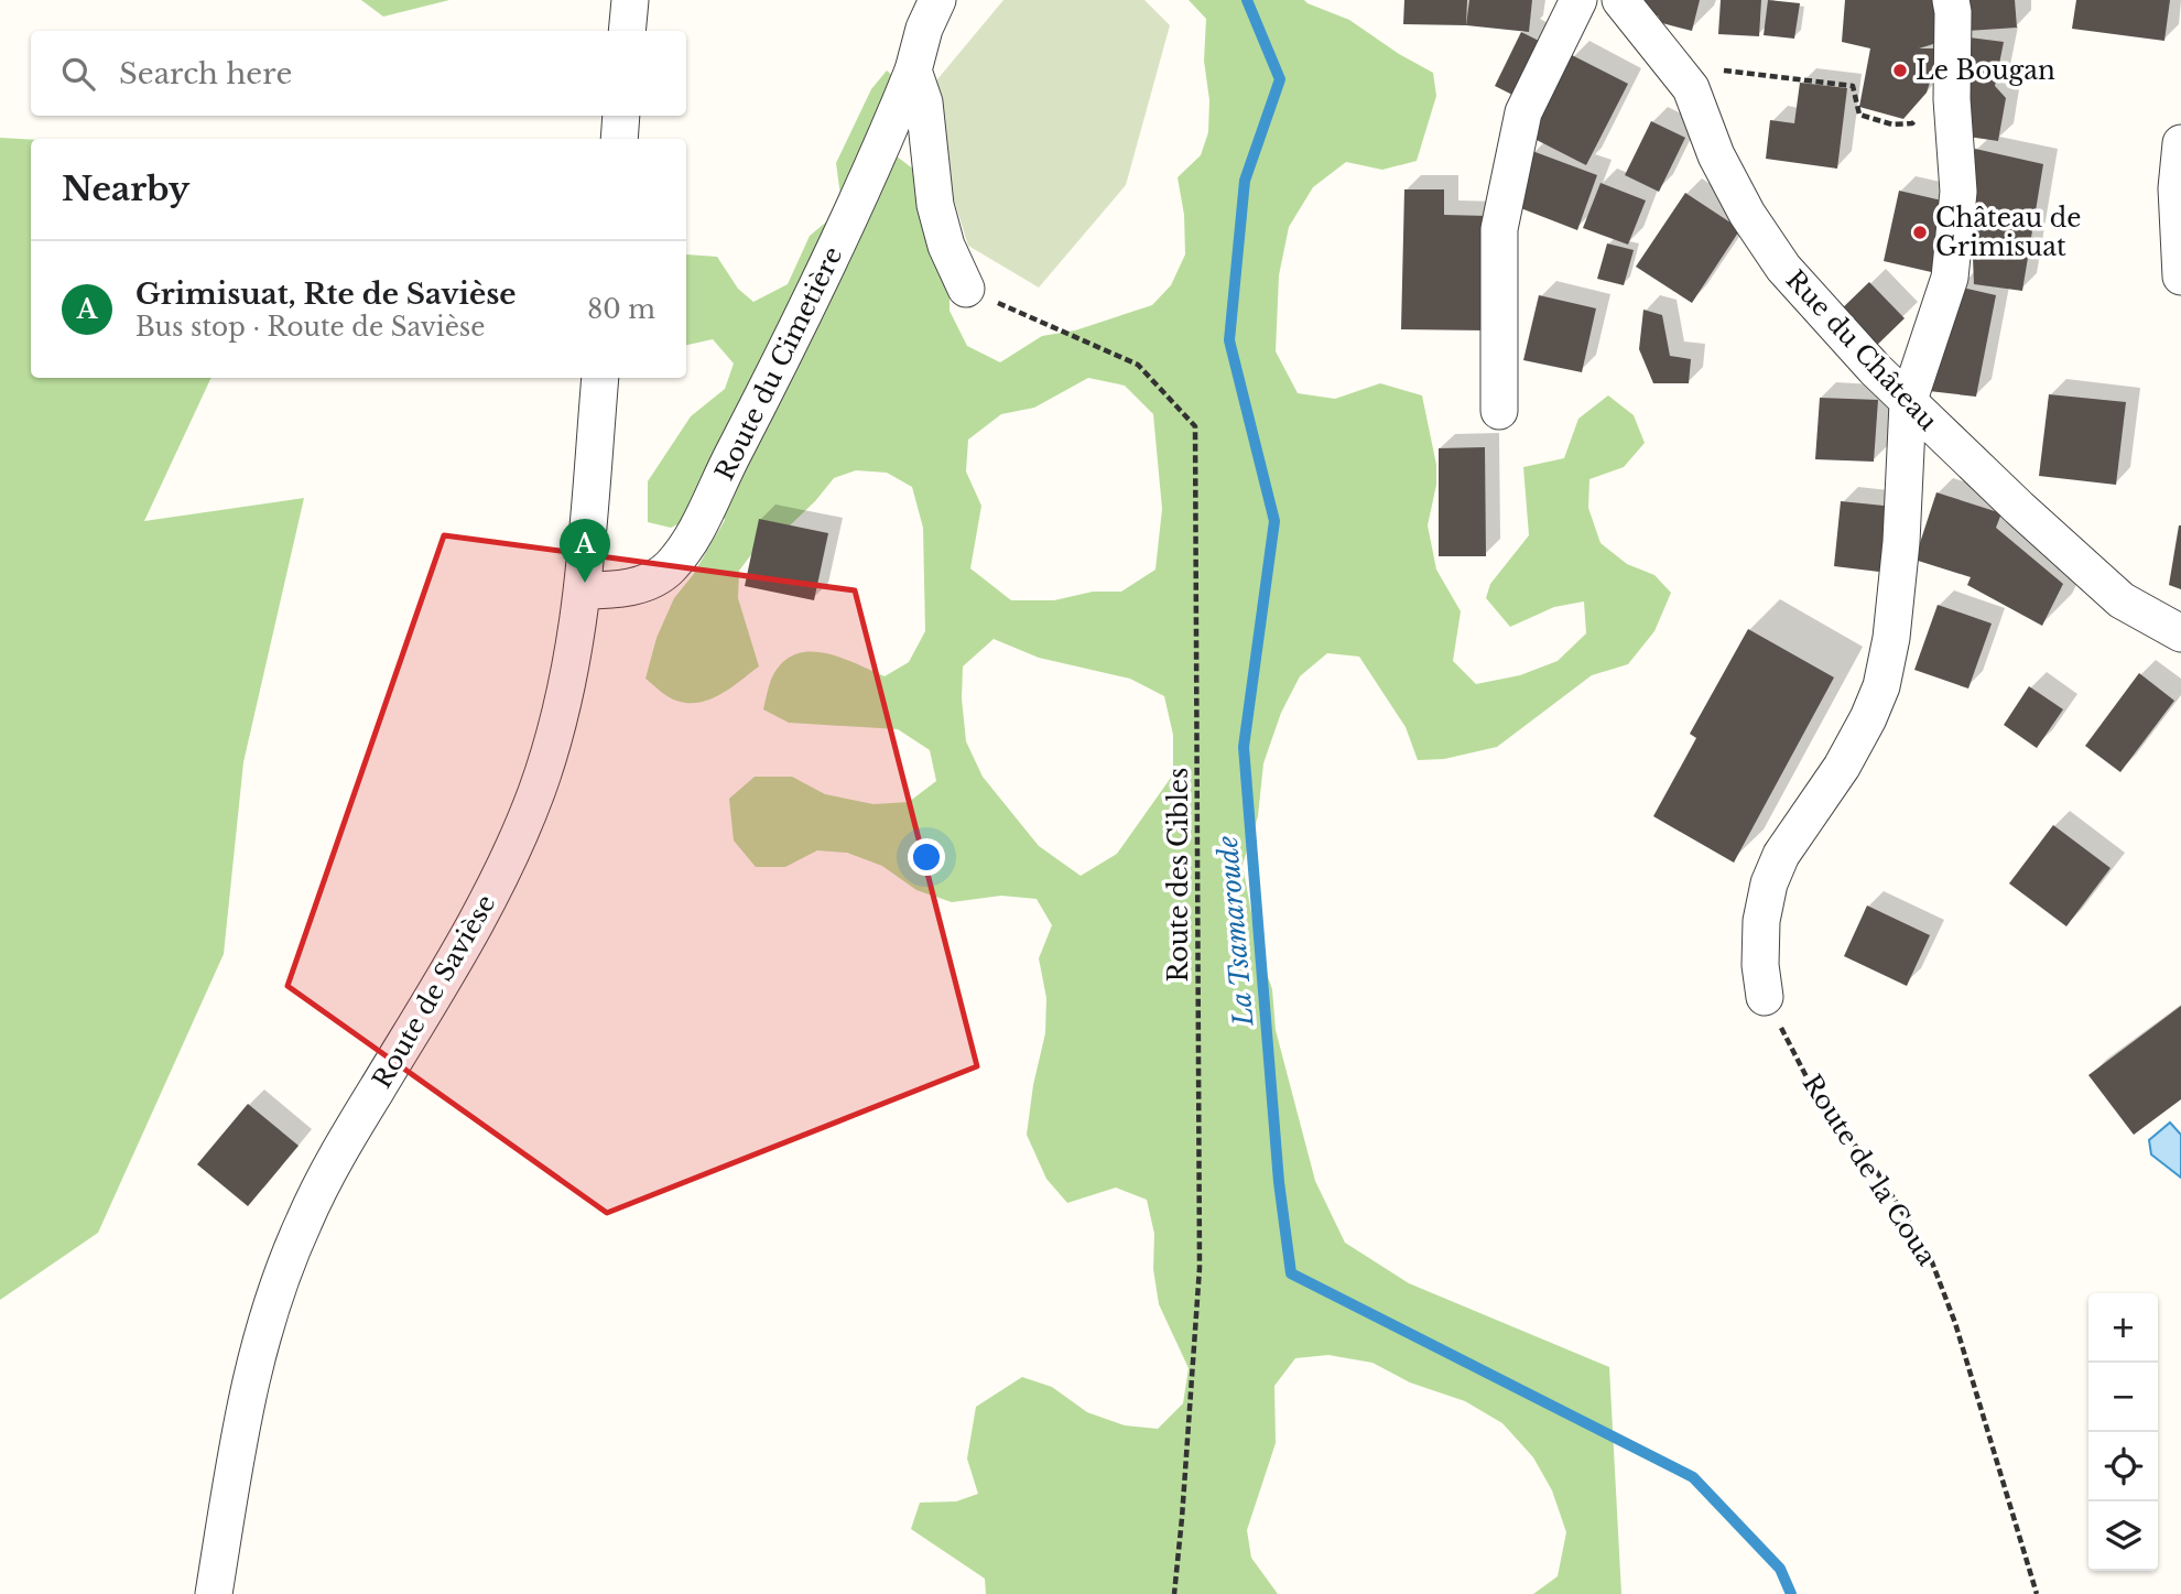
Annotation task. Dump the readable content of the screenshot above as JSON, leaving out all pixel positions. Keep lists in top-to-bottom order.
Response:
{
  "streets": {
    "street": ["Rue du Château", "Route du Cimetière", "Route de Savièse"],
    "path": ["Route des Cibles", "Route de la Coua"]
  },
  "crossings": [
    ["Route du Cimetière", "Route de Savièse"]
  ],
  "water": ["La Tsamaroude"],
  "places": ["Le Bougan", "Château de Grimisuat"],
  "page": {
    "search": "Search here",
    "heading": "Nearby",
    "list": [
      {
        "mark": "A",
        "name": "Grimisuat, Rte de Savièse",
        "note": "Bus stop · Route de Savièse",
        "value": "80 m"
      }
    ],
    "pins": "A",
    "map_buttons": ["+", "−"]
  }
}
